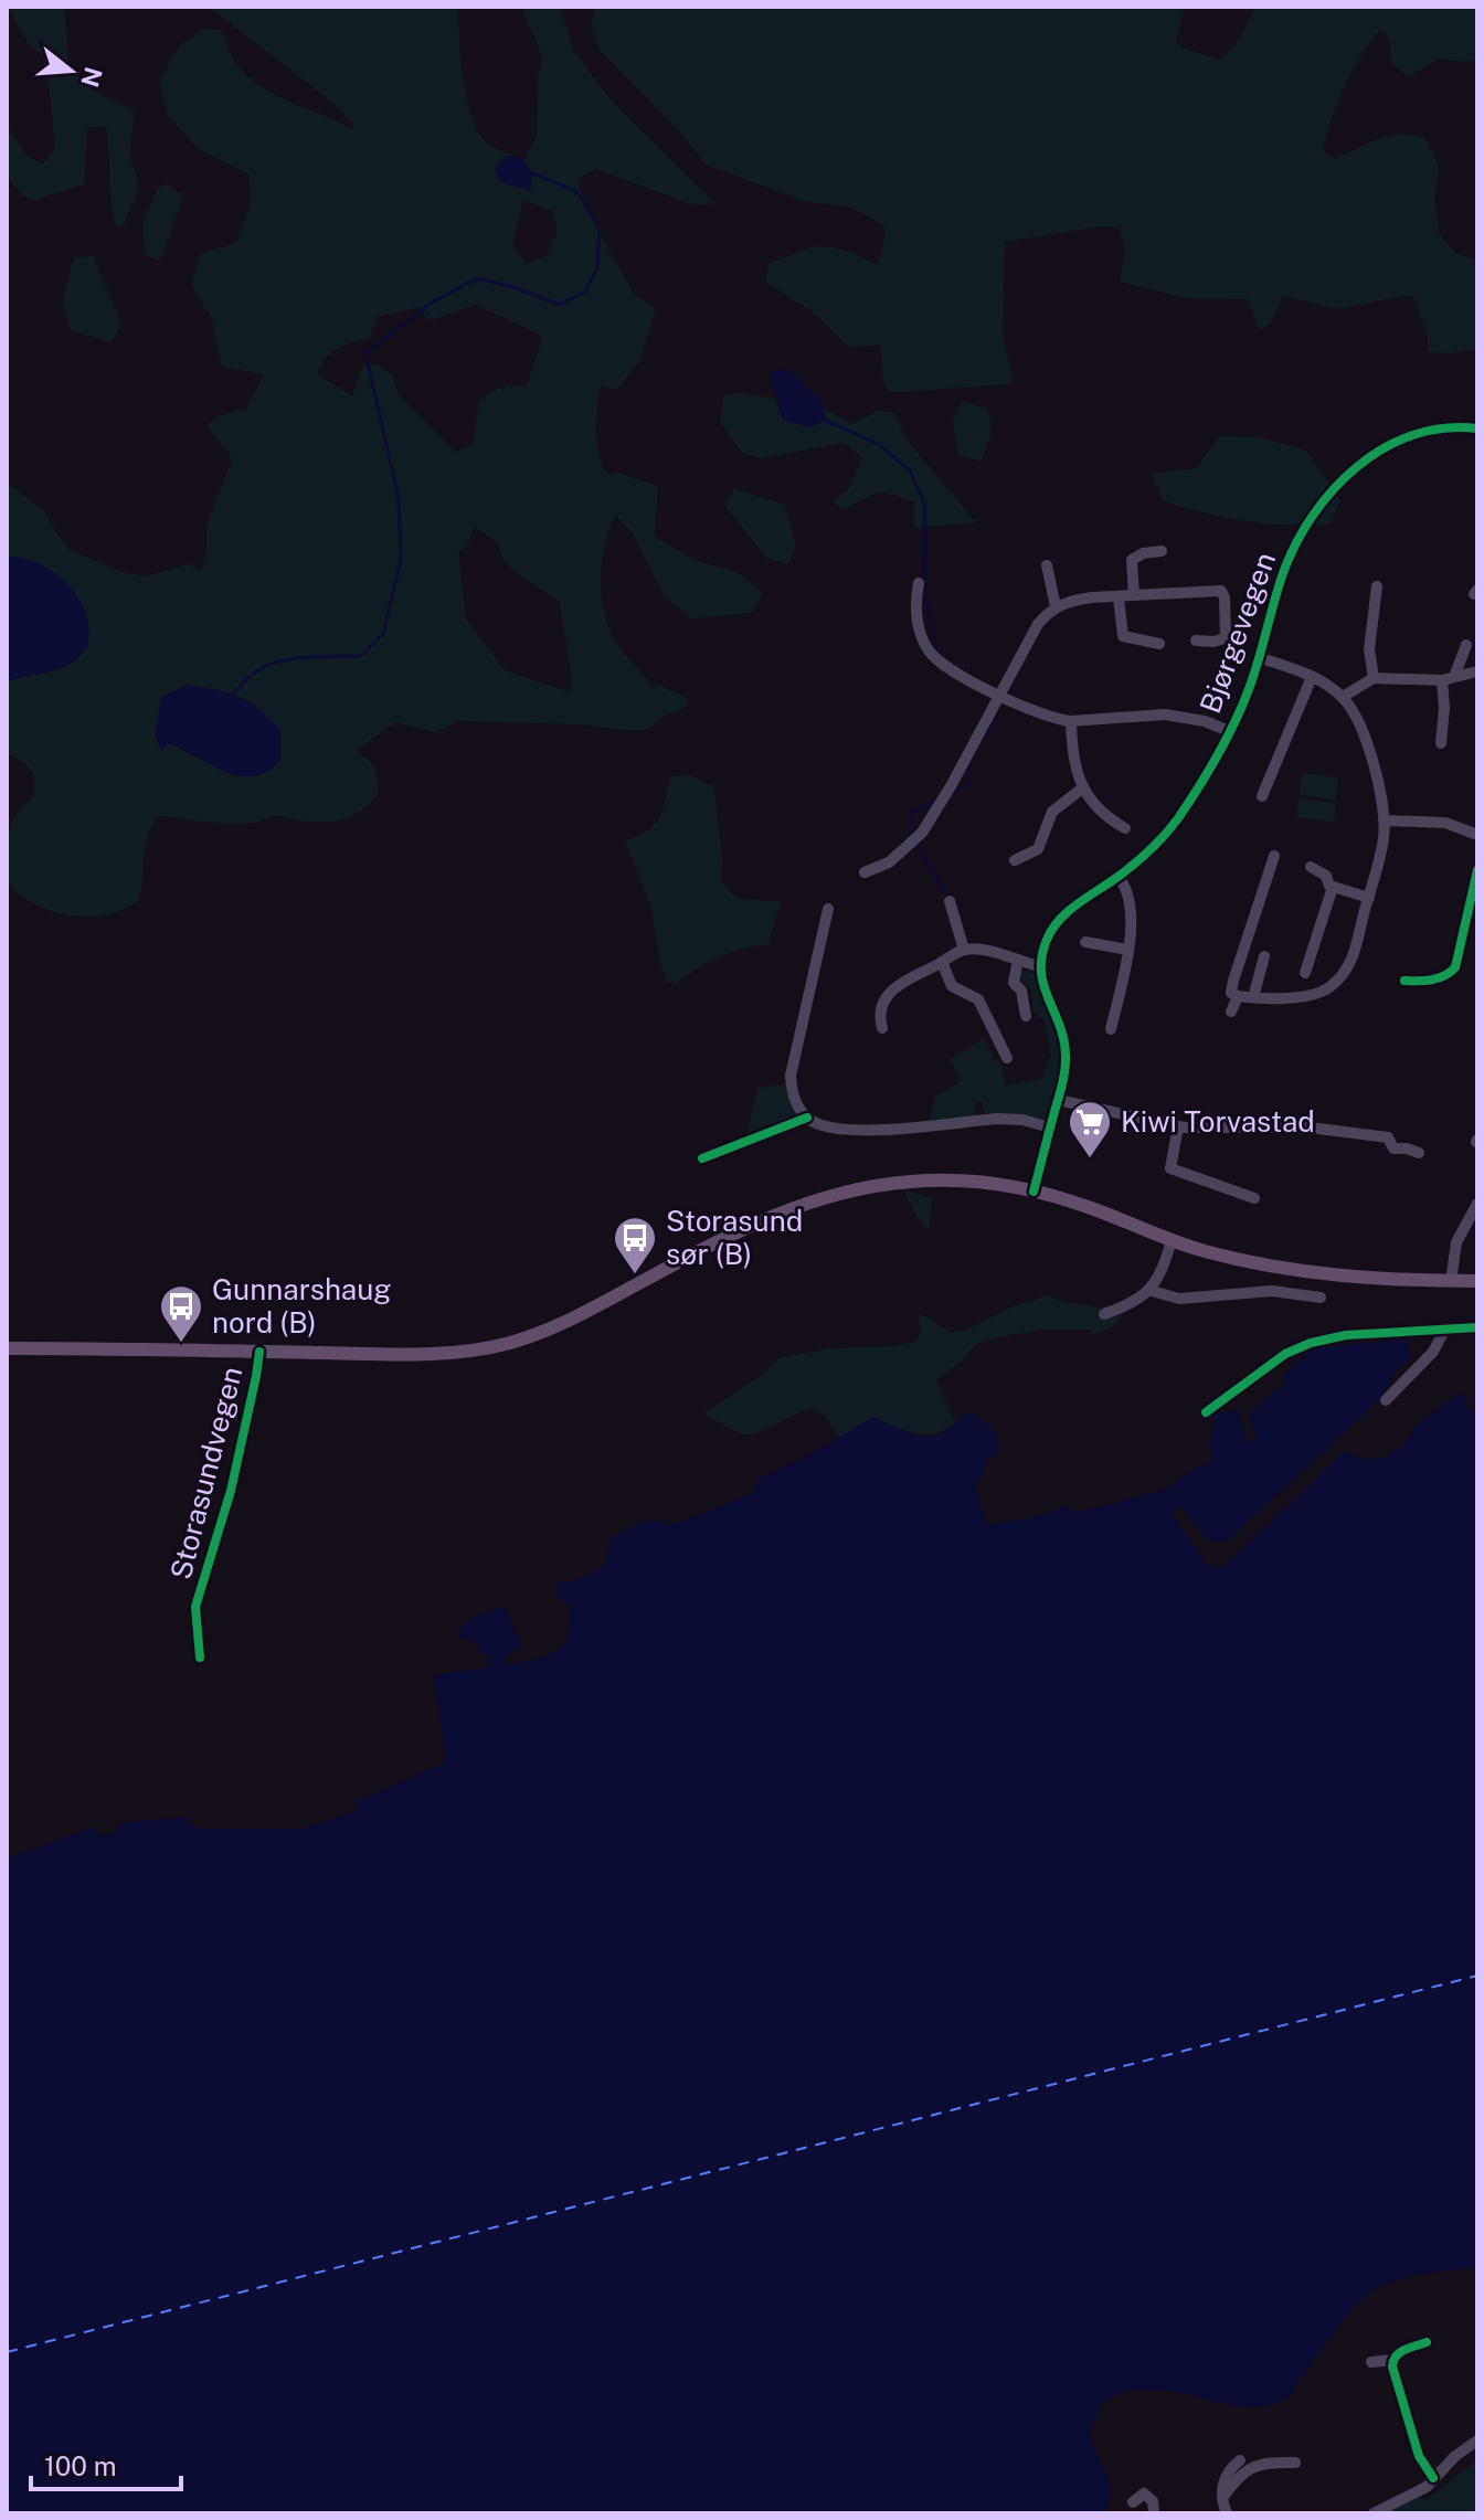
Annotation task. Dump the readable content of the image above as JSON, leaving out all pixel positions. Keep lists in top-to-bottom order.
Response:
{
  "streets": {
    "main road": ["Storasundvegen"],
    "street": ["Bjørgevegen"]
  },
  "places": {
    "supermarket": ["Kiwi Torvastad"],
    "bus stop": ["Storasund sør (B)", "Gunnarshaug nord (B)"]
  },
  "scale_bar": "100 m",
  "north": "right"
}
